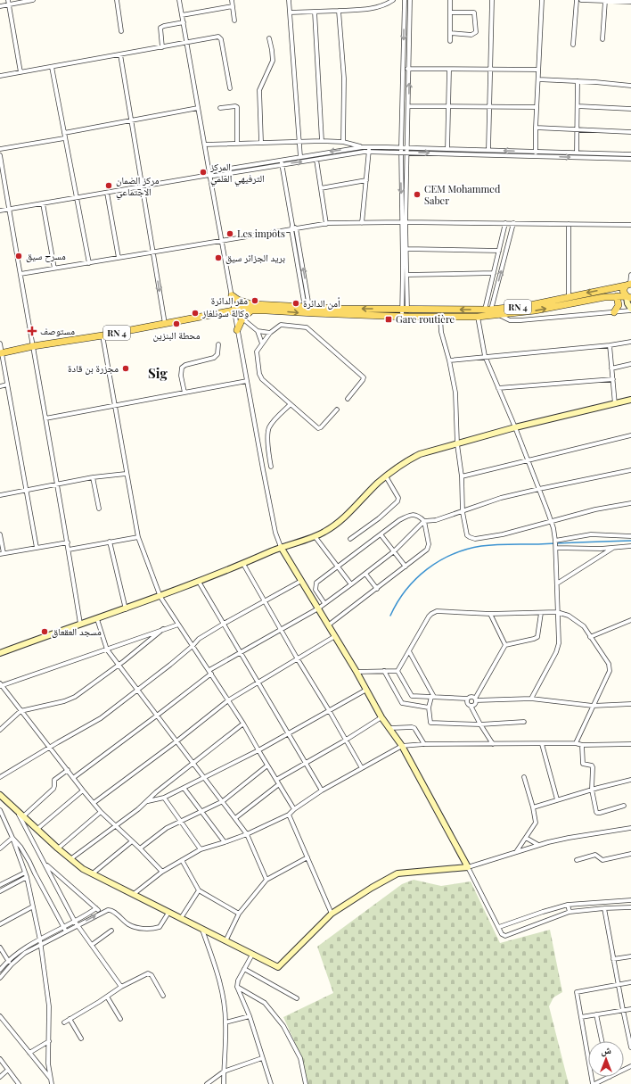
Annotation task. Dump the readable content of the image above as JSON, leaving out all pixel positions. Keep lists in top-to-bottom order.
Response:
{
  "streets": {
    "main road": ["RN 4"]
  },
  "districts": ["Sig"],
  "places": {
    "other": [
      "المركز الترفيهي العلمي",
      "مركز الضمان الاجتماعي",
      "CEM Mohammed Saber",
      "Les impôts",
      "مسرح سيق",
      "بريد الجزائر سيق",
      "مقر الدائرة",
      "أمن الدائرة",
      "وكالة سونلغاز",
      "محطة البنزين",
      "مجزرة بن قادة",
      "مسجد العقعاق"
    ],
    "transit": ["Gare routière"],
    "health": ["مستوصف"]
  },
  "north": "top"
}
